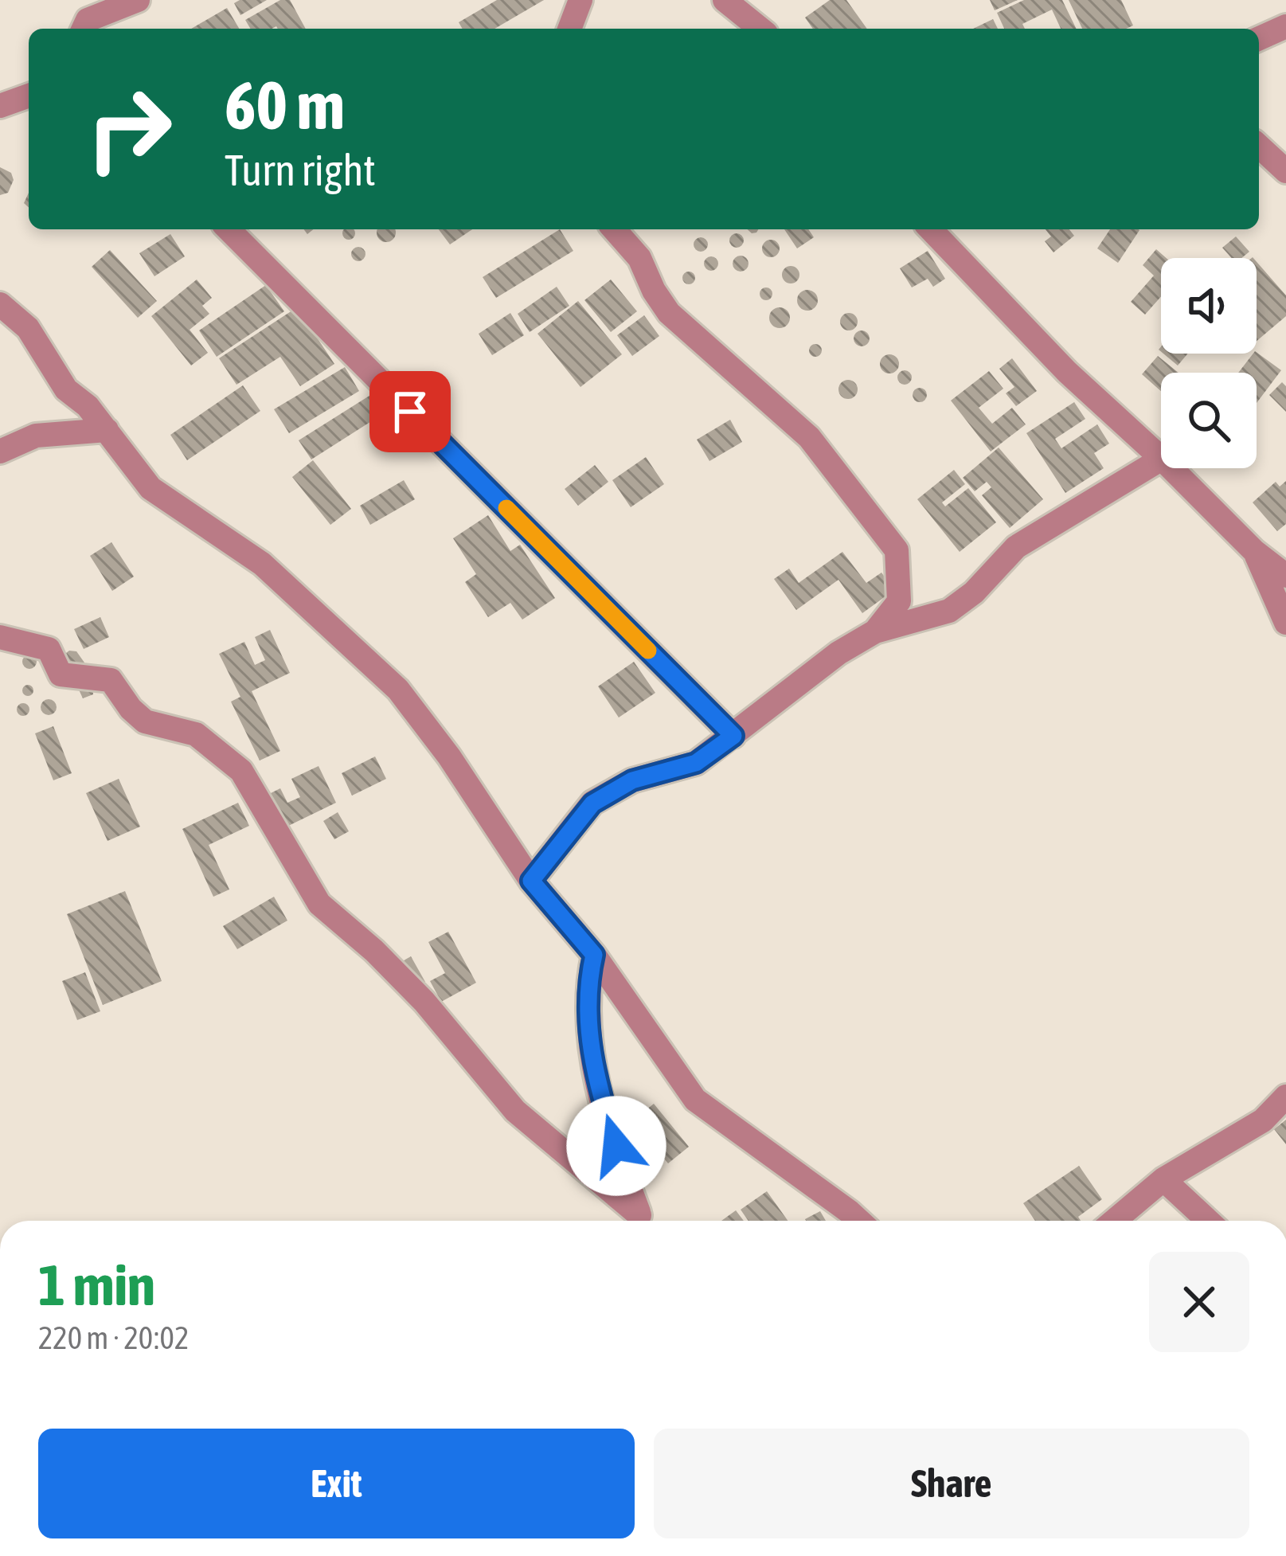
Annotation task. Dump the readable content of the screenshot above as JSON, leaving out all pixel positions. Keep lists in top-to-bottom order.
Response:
{
  "page": {
    "turn": ["60 m", "Turn right"],
    "heading": ["1 min", "220 m · 20:02"],
    "buttons": ["Exit", "Share"]
  }
}
